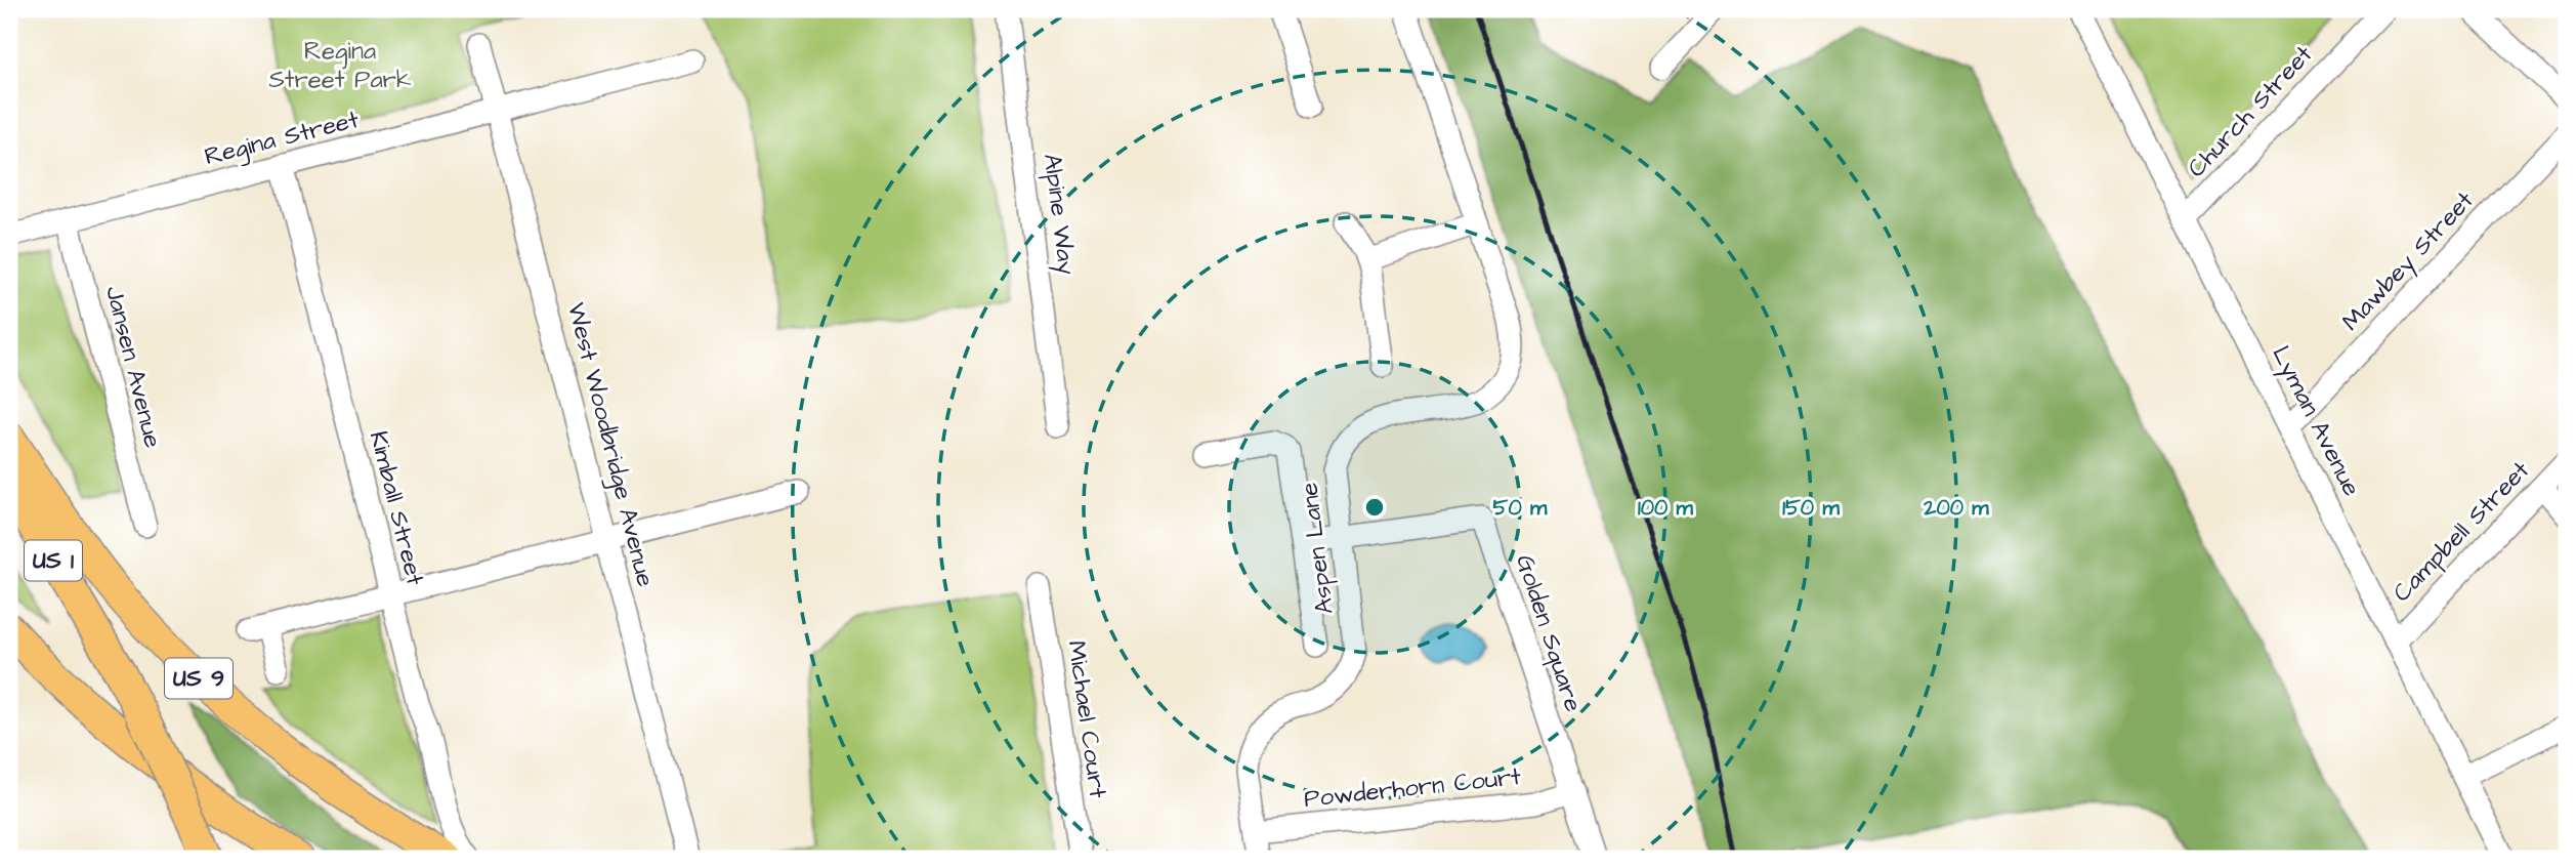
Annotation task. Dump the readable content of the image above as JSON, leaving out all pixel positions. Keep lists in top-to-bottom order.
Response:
{
  "streets": {
    "highway": ["US 1", "US 9"],
    "street": [
      "Church Street",
      "Regina Street",
      "Alpine Way",
      "Mawbey Street",
      "Jansen Avenue",
      "Lyman Avenue",
      "West Woodbridge Avenue",
      "Kimball Street",
      "Campbell Street",
      "Aspen Lane",
      "Golden Square",
      "Michael Court",
      "Powderhorn Court"
    ]
  },
  "crossings": [
    ["Church Street", "Lyman Avenue"],
    ["Regina Street", "Jansen Avenue"],
    ["Regina Street", "West Woodbridge Avenue"],
    ["Regina Street", "Kimball Street"],
    ["Mawbey Street", "Lyman Avenue"],
    ["Lyman Avenue", "Campbell Street"],
    ["Aspen Lane", "Golden Square"],
    ["Aspen Lane", "Powderhorn Court"],
    ["Golden Square", "Powderhorn Court"]
  ],
  "parks": ["Regina Street Park"],
  "rings": [
    "50 m",
    "100 m",
    "150 m",
    "200 m"
  ]
}
